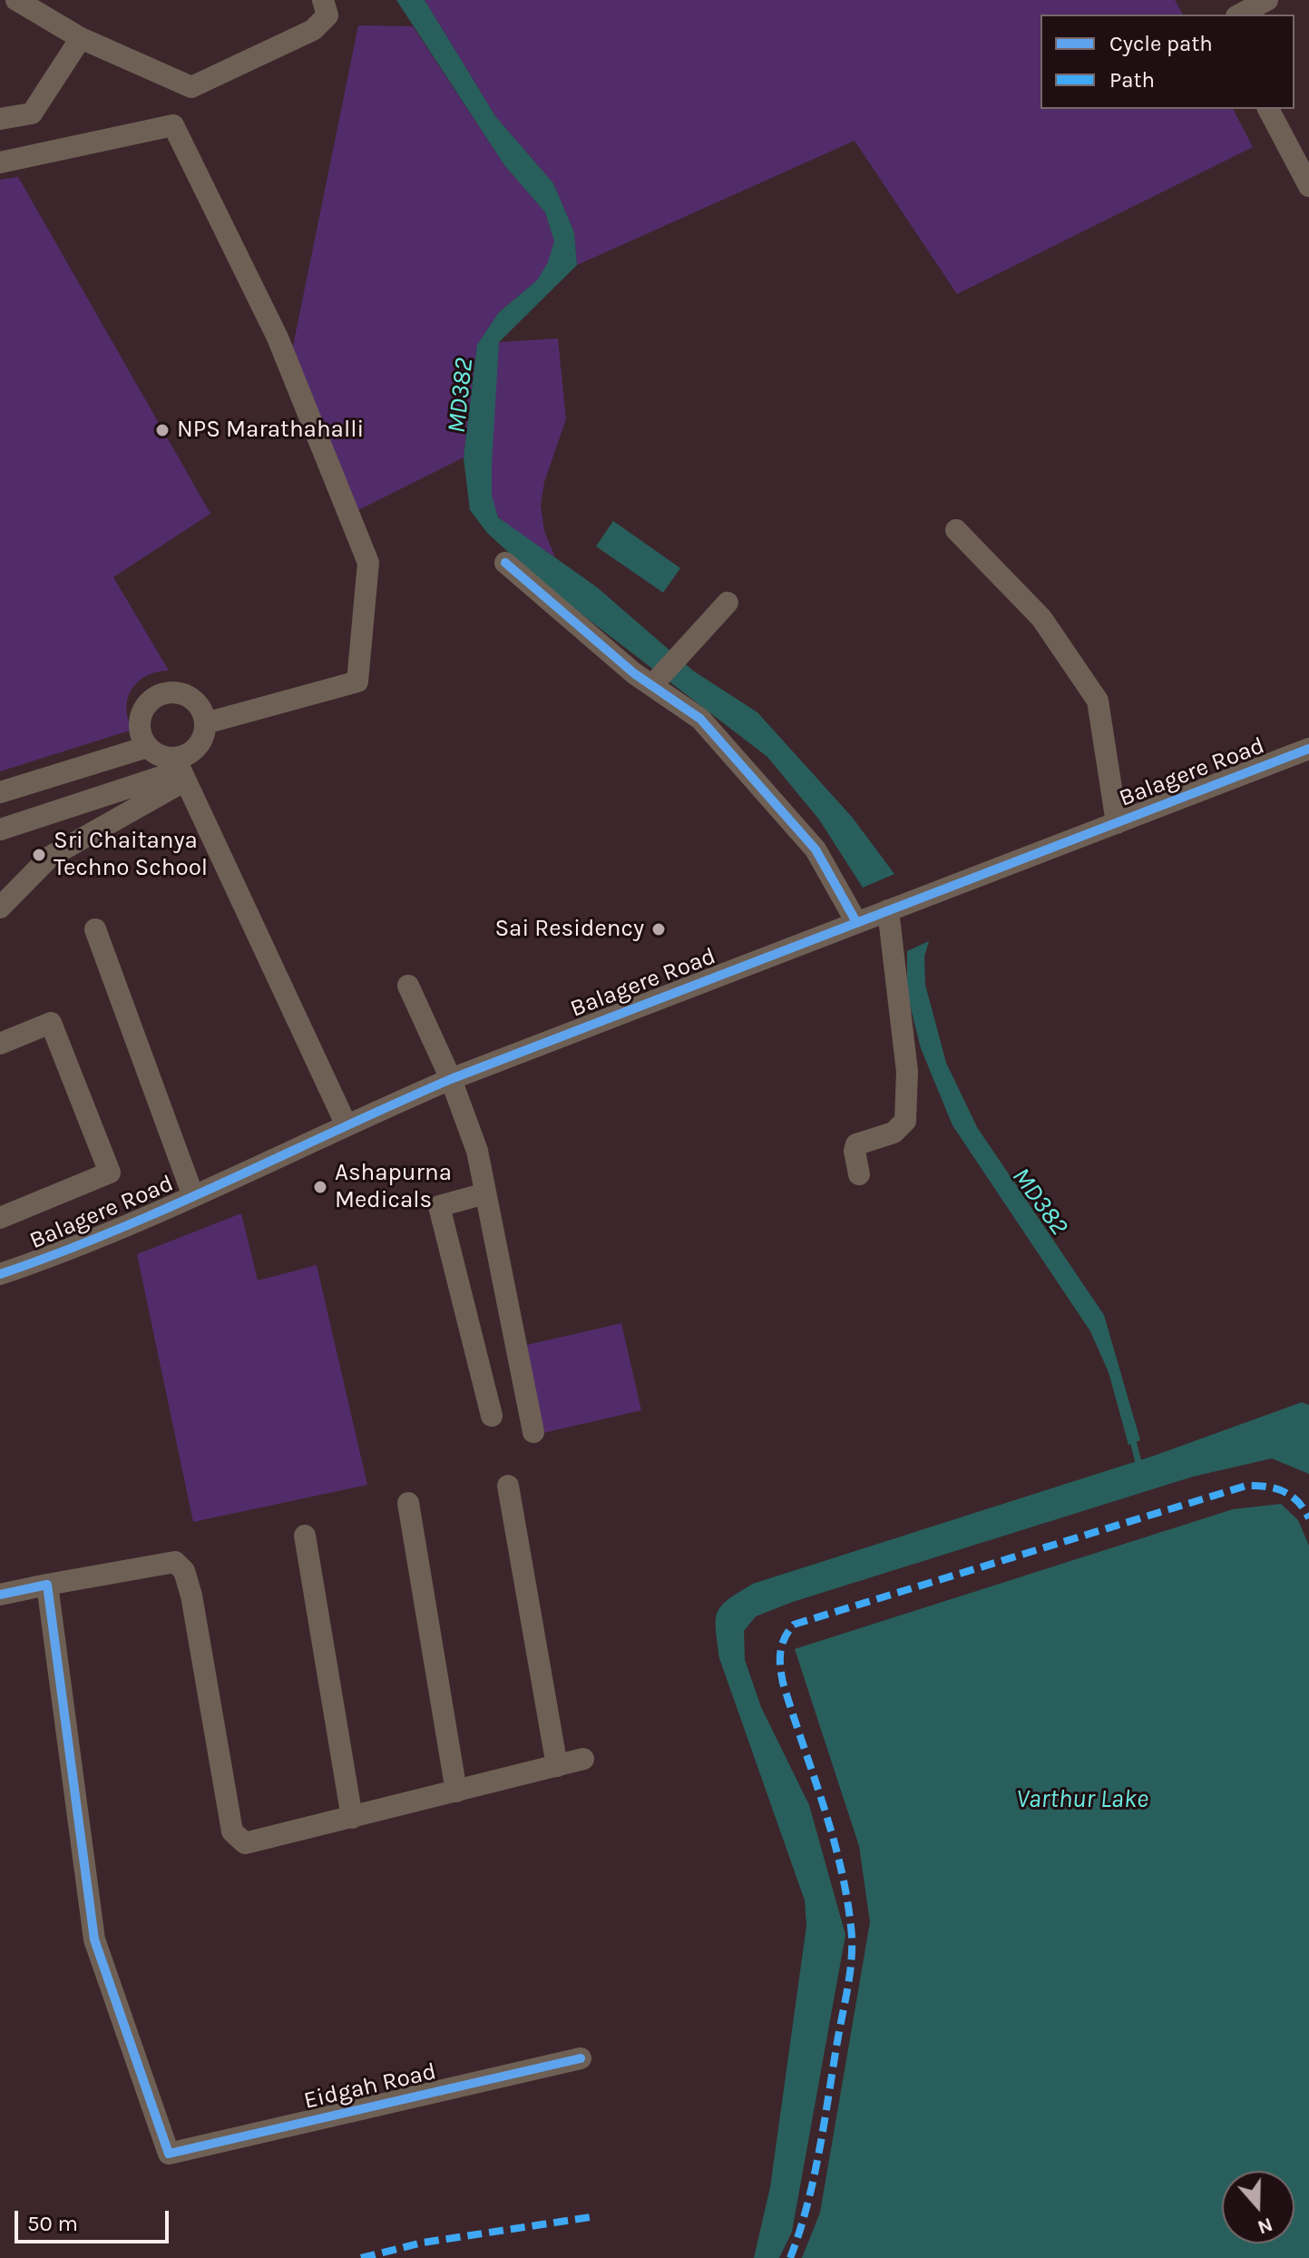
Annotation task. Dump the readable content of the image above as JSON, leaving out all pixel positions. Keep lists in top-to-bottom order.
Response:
{
  "streets": {
    "street": ["Balagere Road", "Eidgah Road"]
  },
  "water": ["MD382", "Varthur Lake"],
  "places": [
    "NPS Marathahalli",
    "Sri Chaitanya Techno School",
    "Sai Residency",
    "Ashapurna Medicals"
  ],
  "legend": ["Cycle path", "Path"],
  "scale_bar": "50 m",
  "north": "bottom"
}
